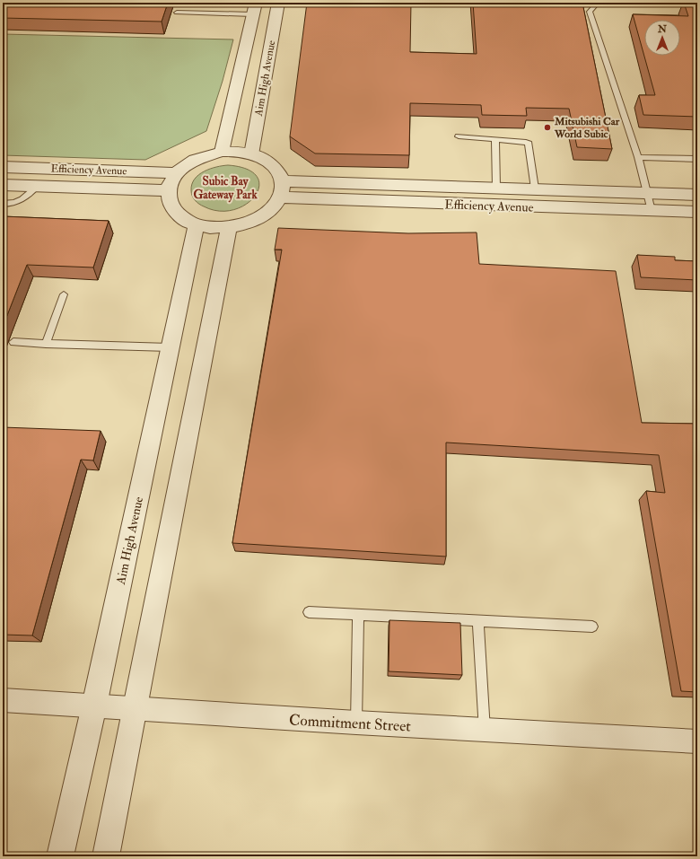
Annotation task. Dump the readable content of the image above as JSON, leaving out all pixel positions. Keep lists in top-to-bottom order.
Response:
{
  "streets": {
    "street": ["Aim High Avenue", "Efficiency Avenue", "Commitment Street"]
  },
  "crossings": [
    ["Aim High Avenue", "Efficiency Avenue"],
    ["Aim High Avenue", "Commitment Street"]
  ],
  "districts": ["Subic Bay Gateway Park"],
  "places": ["Mitsubishi Car World Subic"],
  "north": "top"
}
